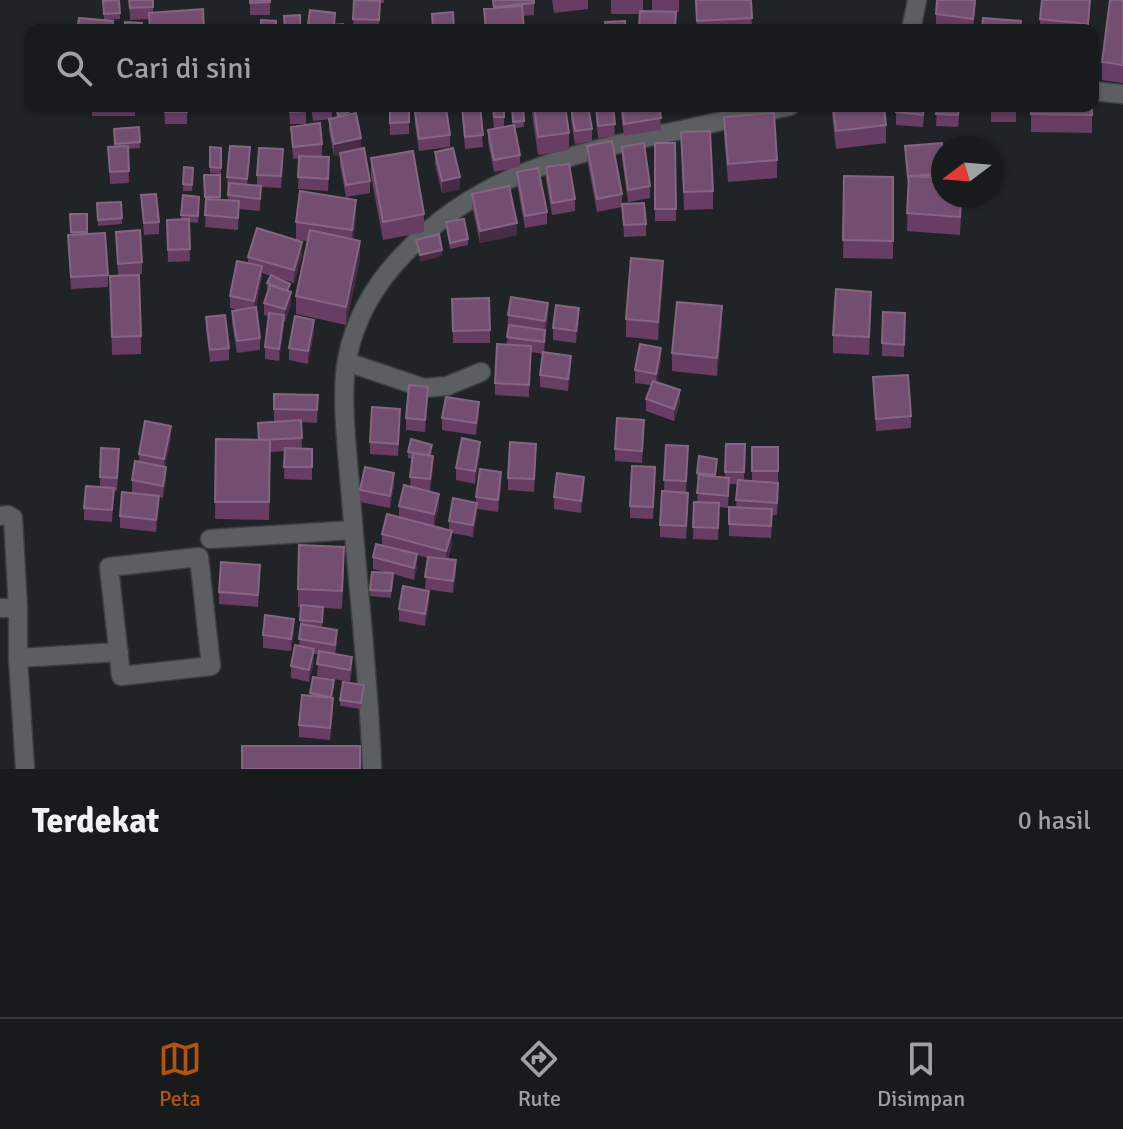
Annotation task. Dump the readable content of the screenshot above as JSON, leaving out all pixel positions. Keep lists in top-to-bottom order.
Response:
{
  "north": "left",
  "page": {
    "search": "Cari di sini",
    "heading": ["Terdekat", "0 hasil"],
    "nav": ["Peta", "Rute", "Disimpan"]
  }
}
